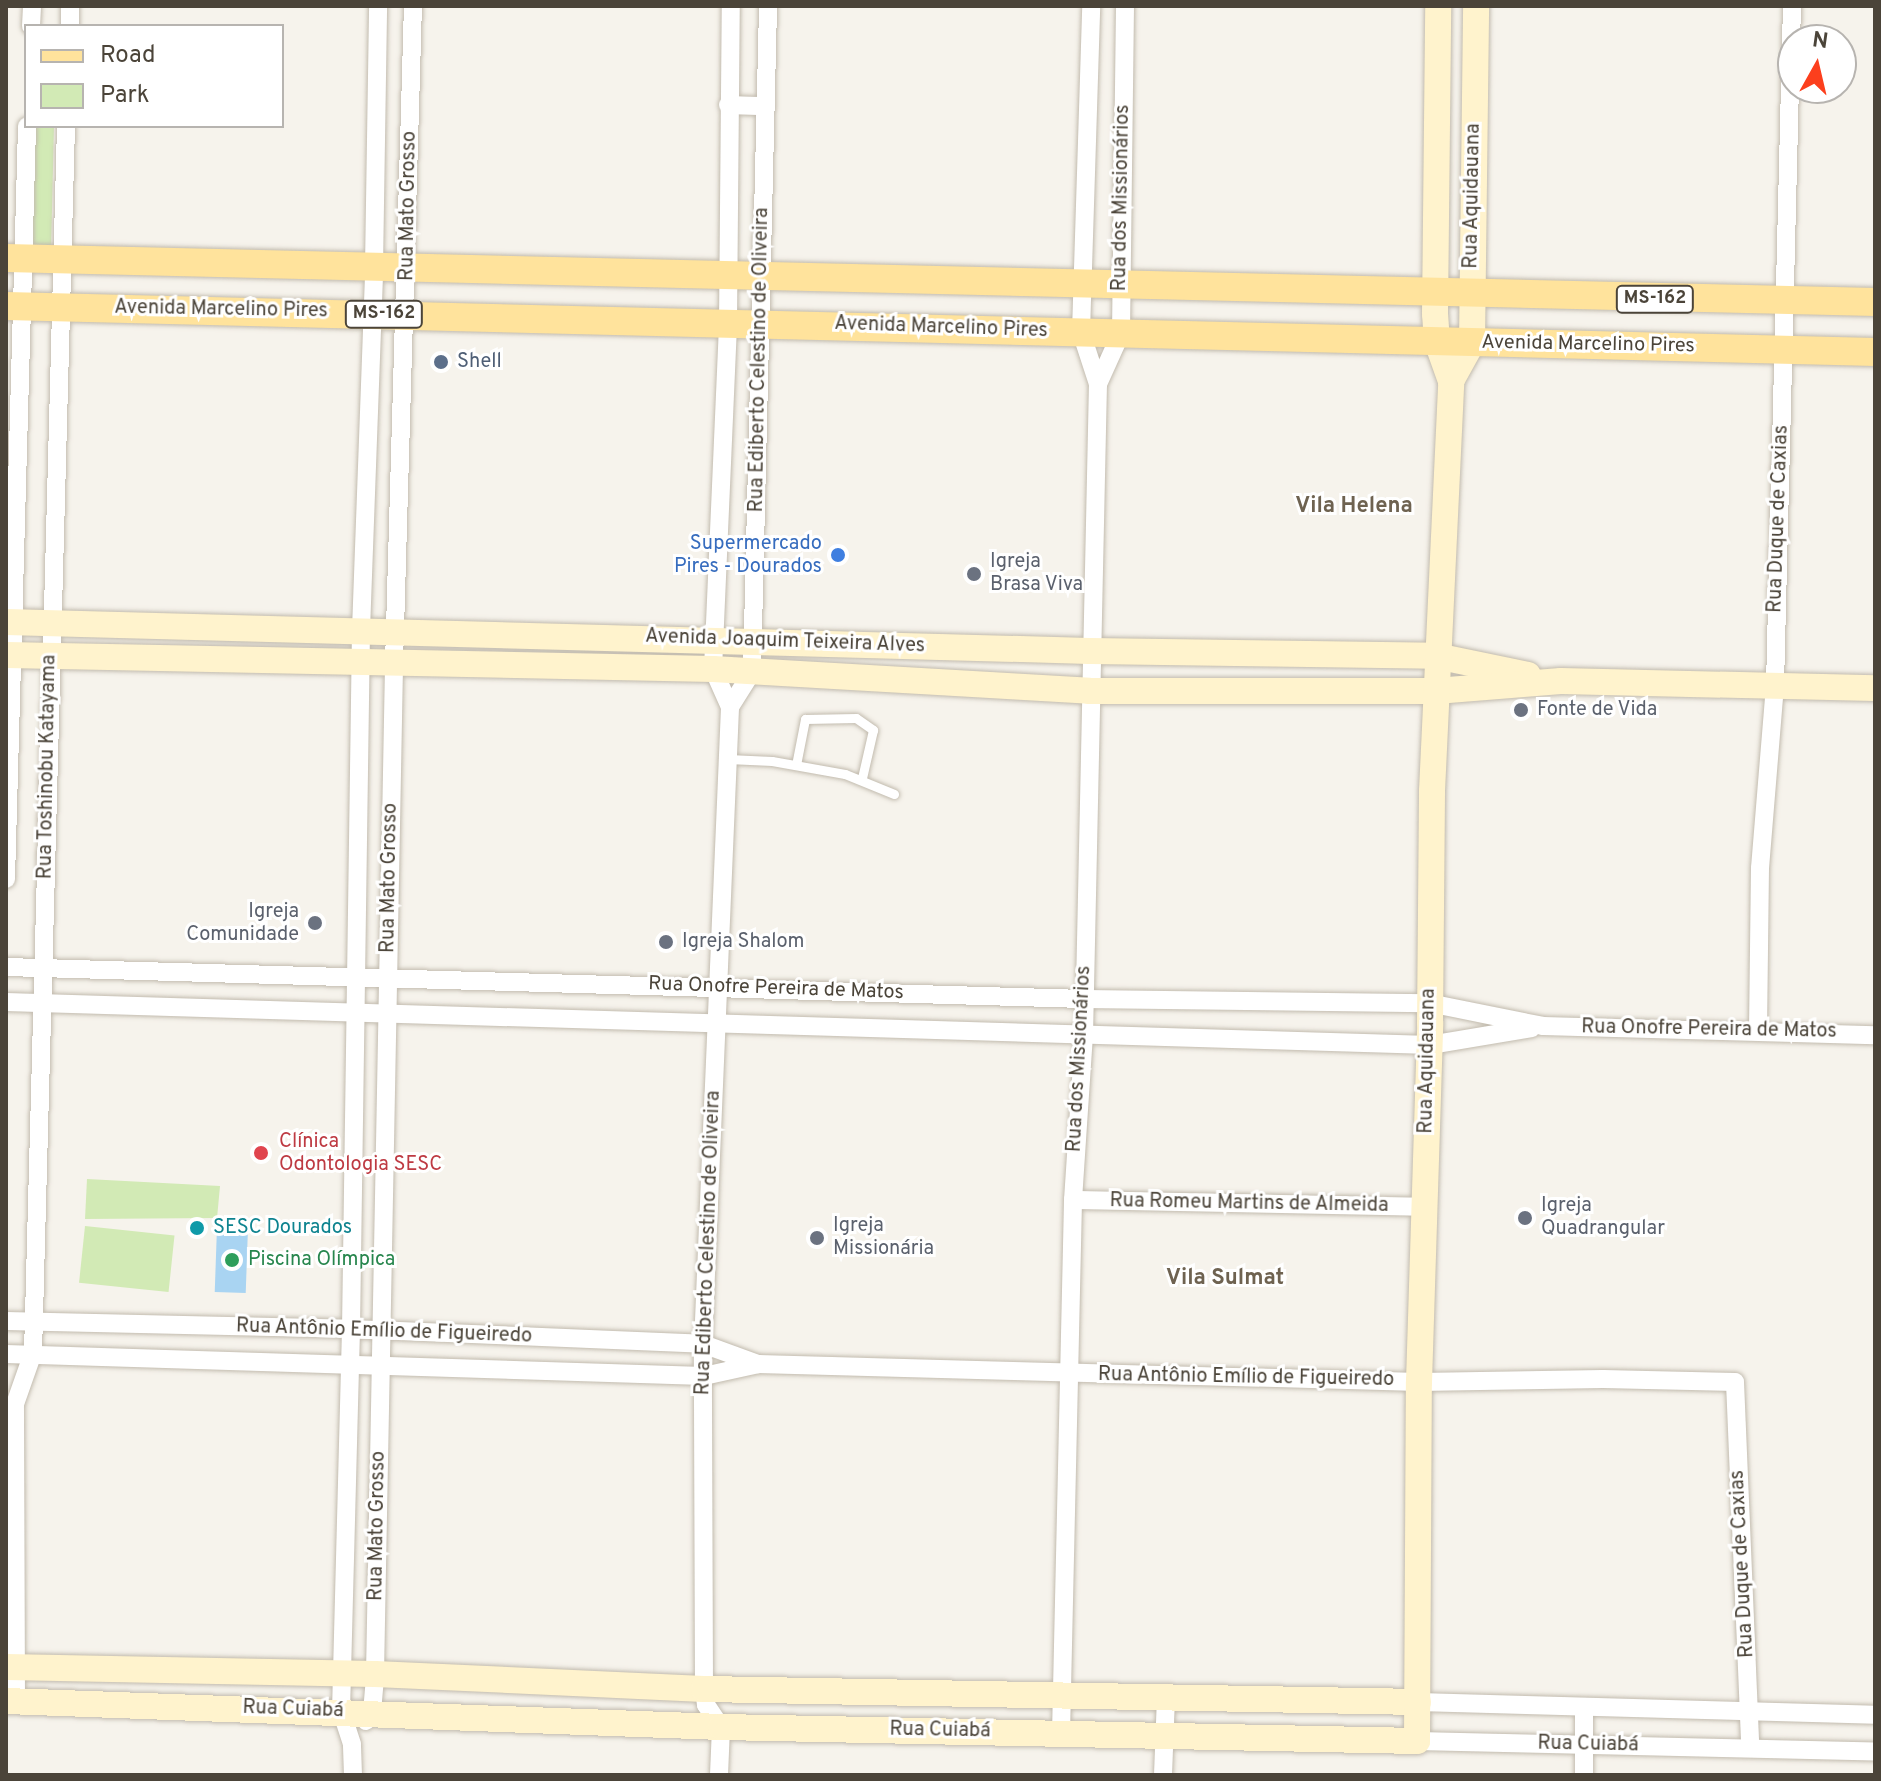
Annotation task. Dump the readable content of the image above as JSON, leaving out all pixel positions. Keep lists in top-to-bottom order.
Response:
{
  "streets": {
    "main road": ["MS-162", "Avenida Marcelino Pires"],
    "street": [
      "Rua Aquidauana",
      "Rua dos Missionários",
      "Rua Mato Grosso",
      "Rua Ediberto Celestino de Oliveira",
      "Rua Duque de Caxias",
      "Avenida Joaquim Teixeira Alves",
      "Rua Toshinobu Katayama",
      "Rua Onofre Pereira de Matos",
      "Rua Romeu Martins de Almeida",
      "Rua Antônio Emílio de Figueiredo",
      "Rua Cuiabá"
    ]
  },
  "crossings": [
    ["Rua Aquidauana", "MS-162"],
    ["Rua Aquidauana", "Avenida Marcelino Pires"],
    ["Rua Aquidauana", "Avenida Joaquim Teixeira Alves"],
    ["Rua Aquidauana", "Rua Onofre Pereira de Matos"],
    ["Rua Aquidauana", "Rua Romeu Martins de Almeida"],
    ["Rua Aquidauana", "Rua Antônio Emílio de Figueiredo"],
    ["Rua Aquidauana", "Rua Cuiabá"],
    ["Rua dos Missionários", "MS-162"],
    ["Rua dos Missionários", "Avenida Marcelino Pires"],
    ["Rua dos Missionários", "Avenida Joaquim Teixeira Alves"],
    ["Rua dos Missionários", "Rua Onofre Pereira de Matos"],
    ["Rua dos Missionários", "Rua Romeu Martins de Almeida"],
    ["Rua dos Missionários", "Rua Antônio Emílio de Figueiredo"],
    ["Rua dos Missionários", "Rua Cuiabá"],
    ["Rua Mato Grosso", "MS-162"],
    ["Rua Mato Grosso", "Avenida Marcelino Pires"],
    ["Rua Mato Grosso", "Avenida Joaquim Teixeira Alves"],
    ["Rua Mato Grosso", "Rua Onofre Pereira de Matos"],
    ["Rua Mato Grosso", "Rua Antônio Emílio de Figueiredo"],
    ["Rua Mato Grosso", "Rua Cuiabá"],
    ["MS-162", "Rua Ediberto Celestino de Oliveira"],
    ["MS-162", "Rua Duque de Caxias"],
    ["MS-162", "Rua Toshinobu Katayama"],
    ["Avenida Marcelino Pires", "Rua Ediberto Celestino de Oliveira"],
    ["Avenida Marcelino Pires", "Rua Duque de Caxias"],
    ["Avenida Marcelino Pires", "Rua Toshinobu Katayama"],
    ["Rua Ediberto Celestino de Oliveira", "Avenida Joaquim Teixeira Alves"],
    ["Rua Ediberto Celestino de Oliveira", "Rua Onofre Pereira de Matos"],
    ["Rua Ediberto Celestino de Oliveira", "Rua Antônio Emílio de Figueiredo"],
    ["Rua Ediberto Celestino de Oliveira", "Rua Cuiabá"],
    ["Rua Duque de Caxias", "Avenida Joaquim Teixeira Alves"],
    ["Rua Duque de Caxias", "Rua Onofre Pereira de Matos"],
    ["Rua Duque de Caxias", "Rua Antônio Emílio de Figueiredo"],
    ["Rua Duque de Caxias", "Rua Cuiabá"],
    ["Avenida Joaquim Teixeira Alves", "Rua Toshinobu Katayama"],
    ["Rua Toshinobu Katayama", "Rua Onofre Pereira de Matos"],
    ["Rua Toshinobu Katayama", "Rua Antônio Emílio de Figueiredo"],
    ["Rua Toshinobu Katayama", "Rua Cuiabá"]
  ],
  "districts": ["Vila Helena", "Vila Sulmat"],
  "places": [
    "Shell",
    "Supermercado Pires - Dourados",
    "Igreja Brasa Viva",
    "Fonte de Vida",
    "Igreja Comunidade",
    "Igreja Shalom",
    "Clínica Odontologia SESC",
    "Igreja Quadrangular",
    "SESC Dourados",
    "Igreja Missionária",
    "Piscina Olímpica"
  ],
  "legend": ["Road", "Park"],
  "north": "top"
}
